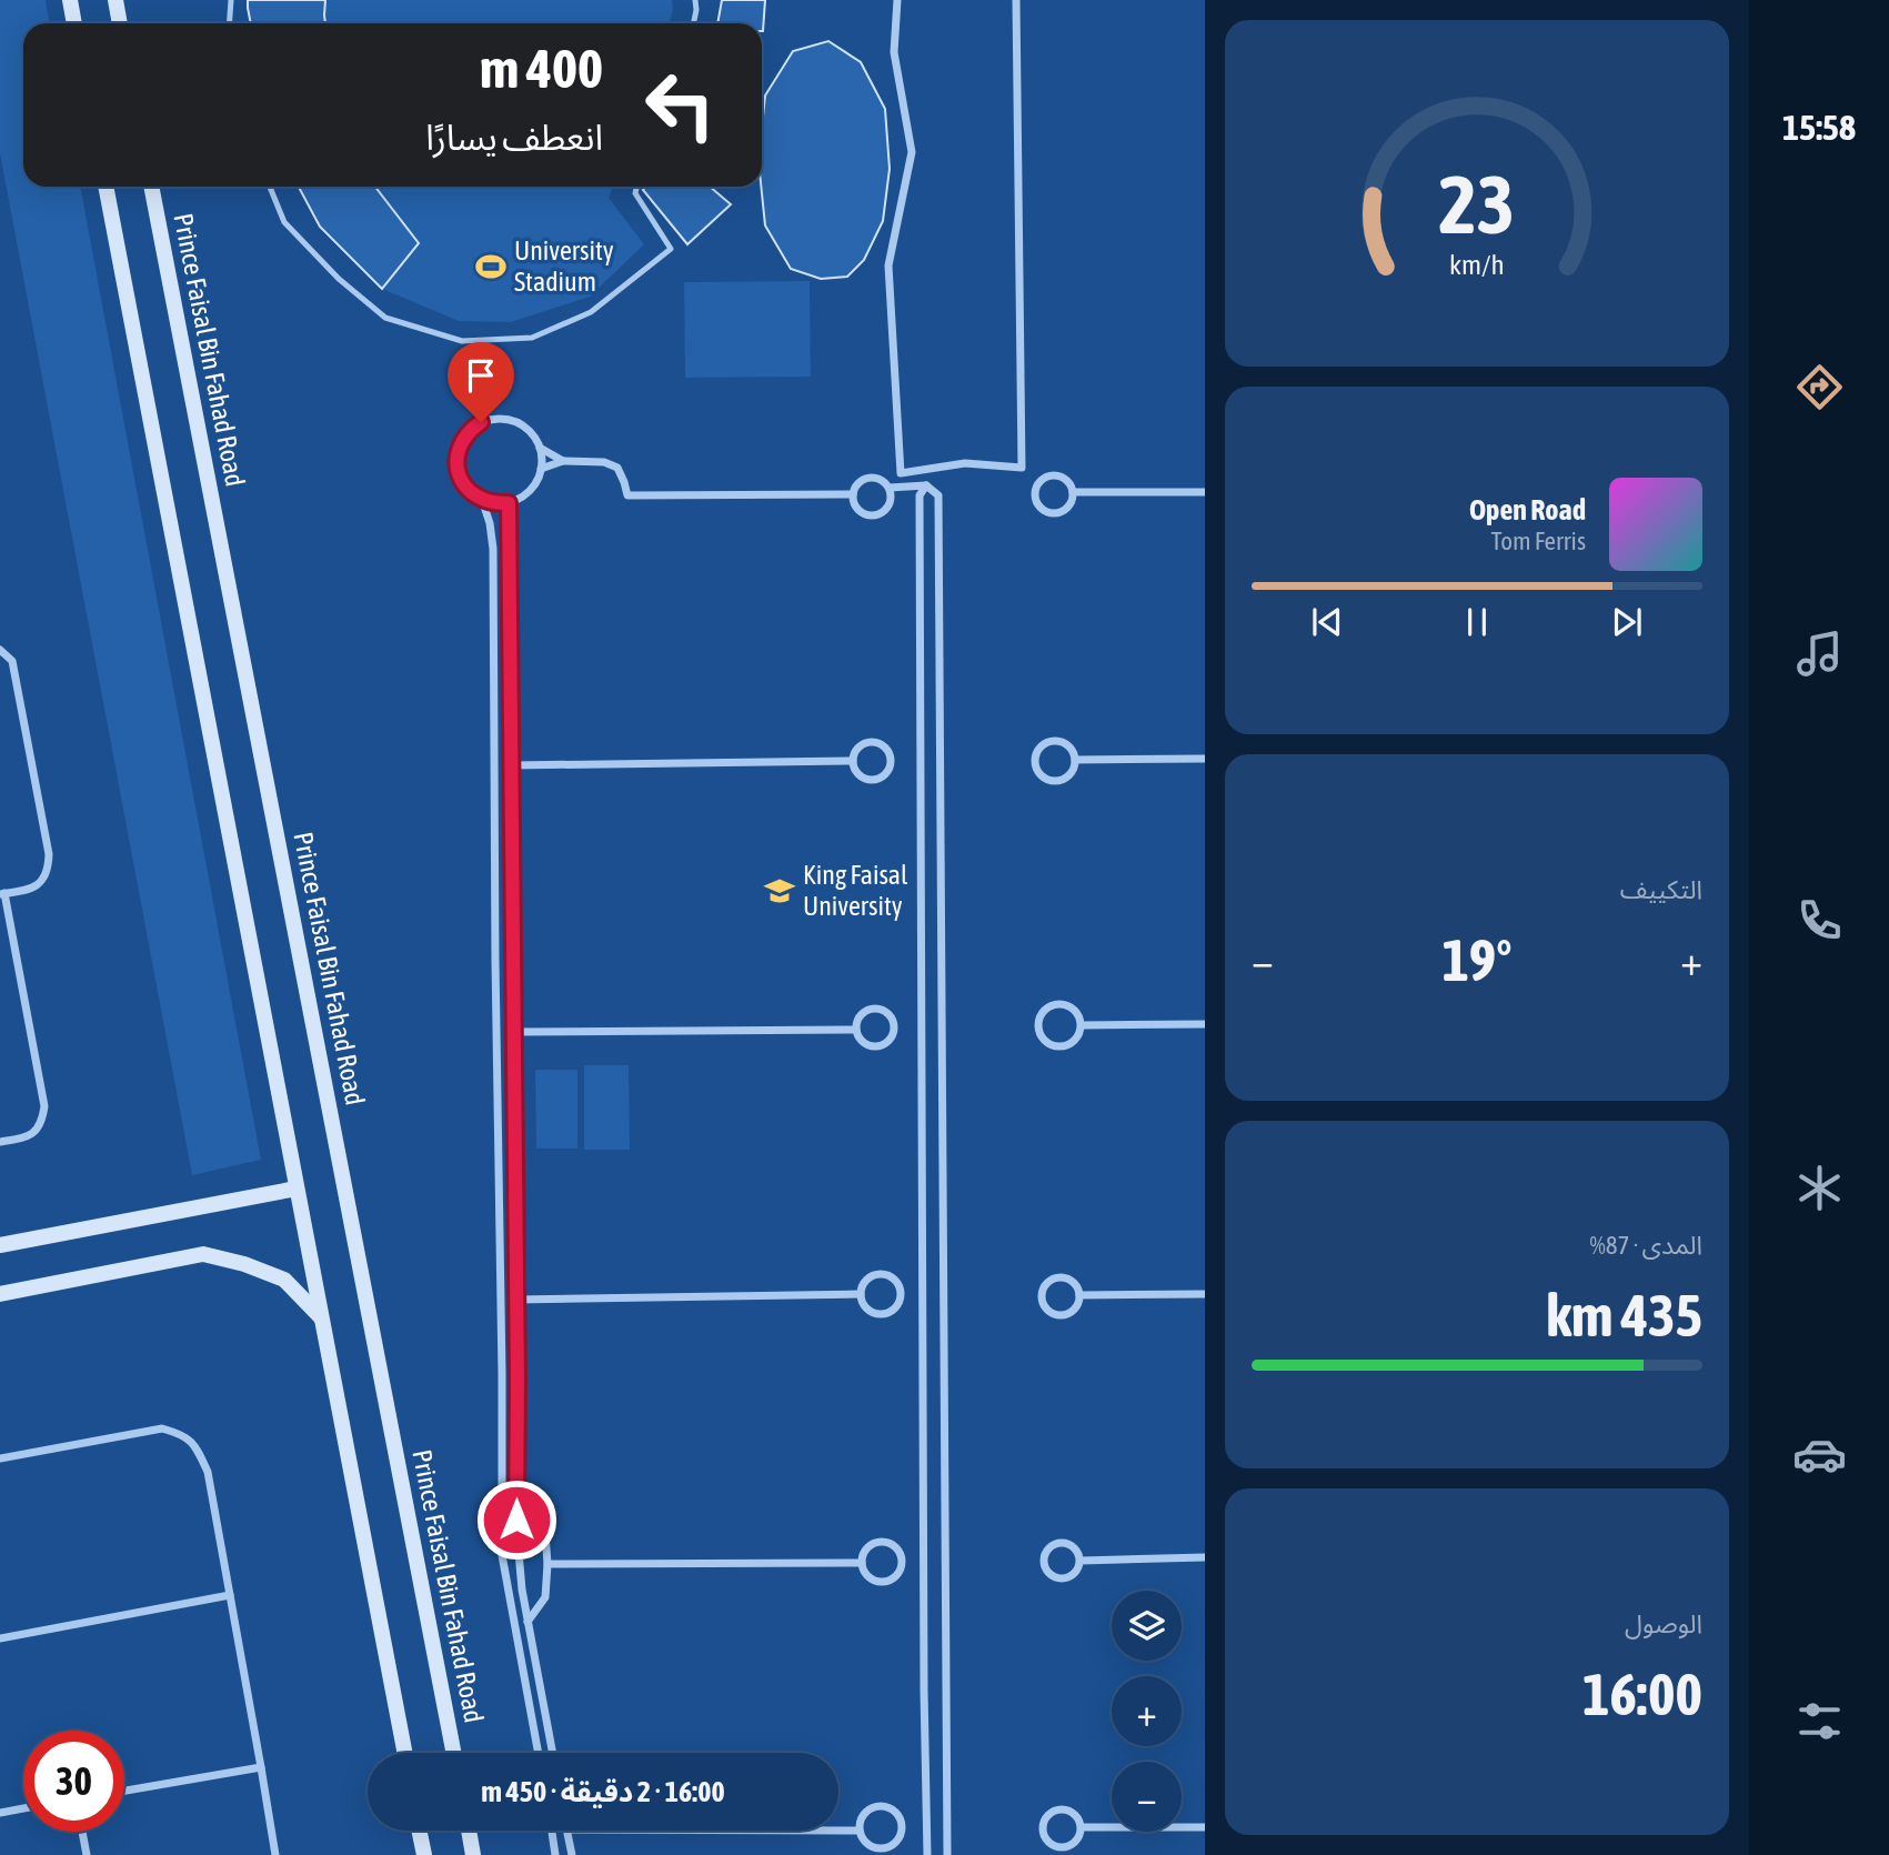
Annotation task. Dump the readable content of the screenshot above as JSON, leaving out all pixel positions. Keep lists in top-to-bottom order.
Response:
{
  "streets": {
    "main road": ["Prince Faisal Bin Fahad Road"]
  },
  "places": {
    "sports": ["University Stadium"],
    "school or university": ["King Faisal University"]
  },
  "page": {
    "tabs": "15:58",
    "turn": ["400 m", "انعطف يسارًا"],
    "song": ["Open Road", "Tom Ferris"],
    "tile": [
      "التكييف",
      ["المدى · 87%", "435 km"],
      ["الوصول", "16:00"]
    ],
    "heat": ["−", "19°", "+"],
    "map_buttons": ["+", "−"],
    "limit": "30",
    "trip": "16:00 · 2 دقيقة · 450 m",
    "gauge": ["23", "km/h"]
  }
}
